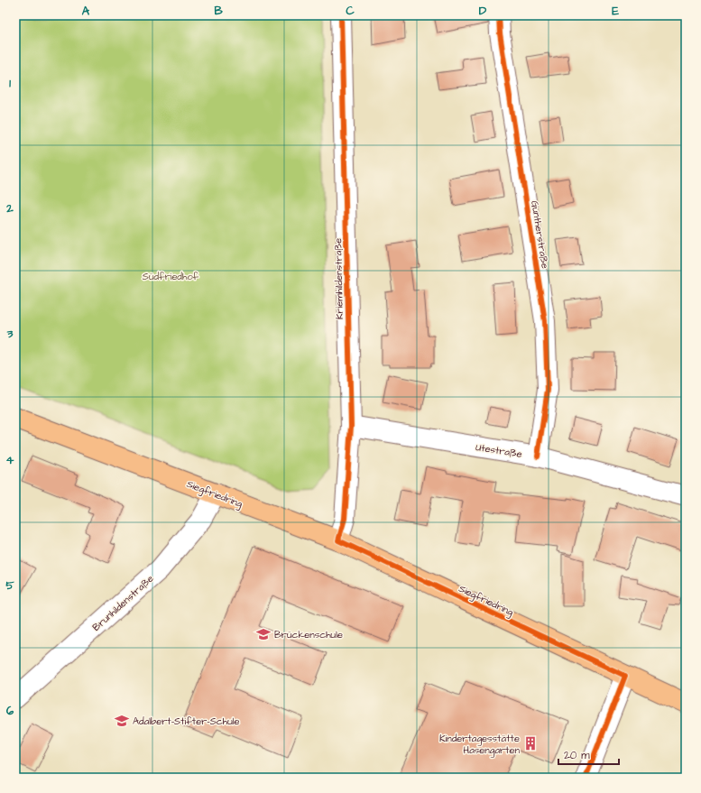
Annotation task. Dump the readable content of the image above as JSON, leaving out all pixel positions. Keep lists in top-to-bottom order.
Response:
{
  "streets": {
    "main road": ["Siegfriedring"],
    "street": [
      "Guntherstraße",
      "Kriemhildenstraße",
      "Utestraße",
      "Brunhildenstraße"
    ]
  },
  "crossings": [
    ["Guntherstraße", "Utestraße"],
    ["Kriemhildenstraße", "Utestraße"],
    ["Kriemhildenstraße", "Siegfriedring"],
    ["Siegfriedring", "Brunhildenstraße"]
  ],
  "parks": ["Südfriedhof"],
  "places": {
    "school or university": ["Brückenschule", "Adalbert-Stifter-Schule"],
    "building": ["Kindertagesstätte Hasengarten"]
  },
  "scale_bar": "20 m",
  "grid": {
    "columns": [
      "A",
      "B",
      "C",
      "D",
      "E"
    ],
    "rows": [
      "1",
      "2",
      "3",
      "4",
      "5",
      "6"
    ]
  }
}
